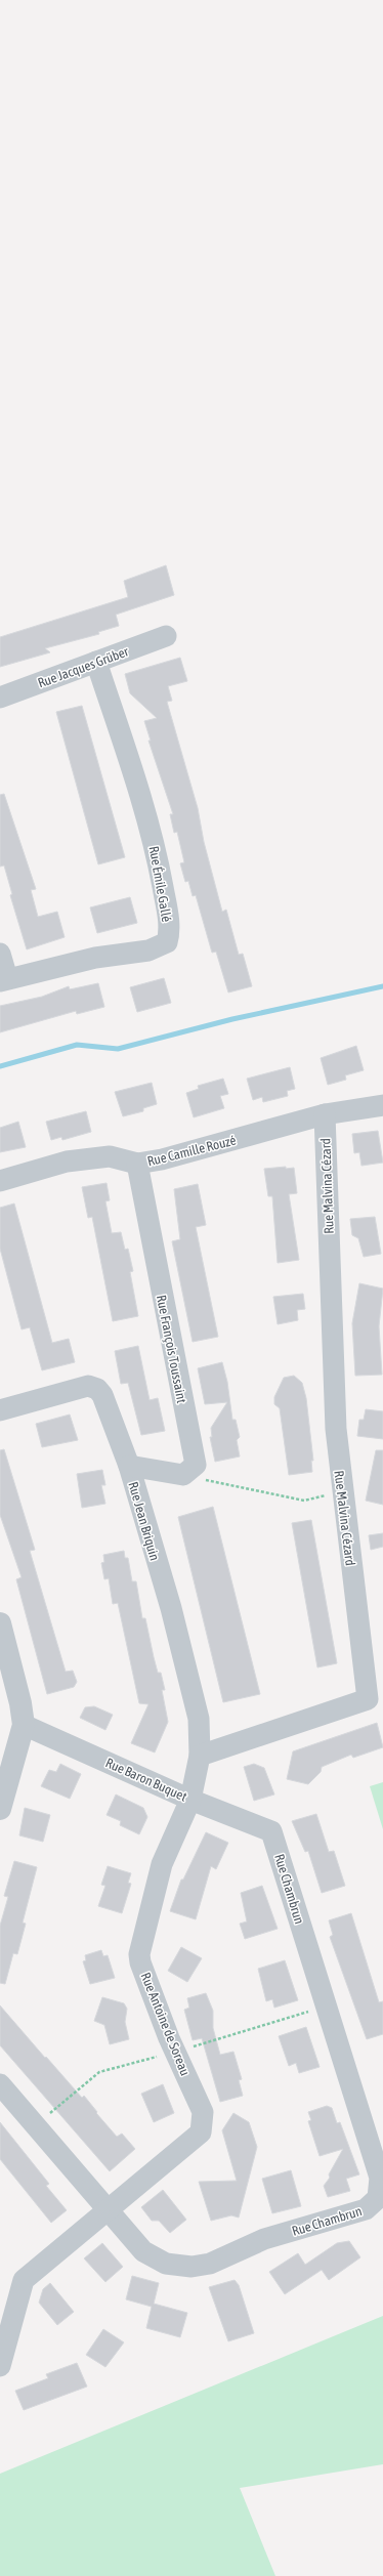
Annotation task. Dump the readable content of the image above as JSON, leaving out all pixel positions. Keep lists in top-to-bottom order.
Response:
{
  "streets": {
    "street": [
      "Rue Jacques Grüber",
      "Rue Émile Gallé",
      "Rue Camille Rouzé",
      "Rue Malvina Cézard",
      "Rue François Toussaint",
      "Rue Jean Briquin",
      "Rue Baron Buquet",
      "Rue Chambrun",
      "Rue Antoine de Soreau"
    ]
  },
  "crossings": [
    ["Rue Jacques Grüber", "Rue Émile Gallé"],
    ["Rue Camille Rouzé", "Rue Malvina Cézard"],
    ["Rue Camille Rouzé", "Rue François Toussaint"],
    ["Rue Malvina Cézard", "Rue Jean Briquin"],
    ["Rue Baron Buquet", "Rue Chambrun"],
    ["Rue Baron Buquet", "Rue Antoine de Soreau"],
    ["Rue Chambrun", "Rue Antoine de Soreau"]
  ]
}
